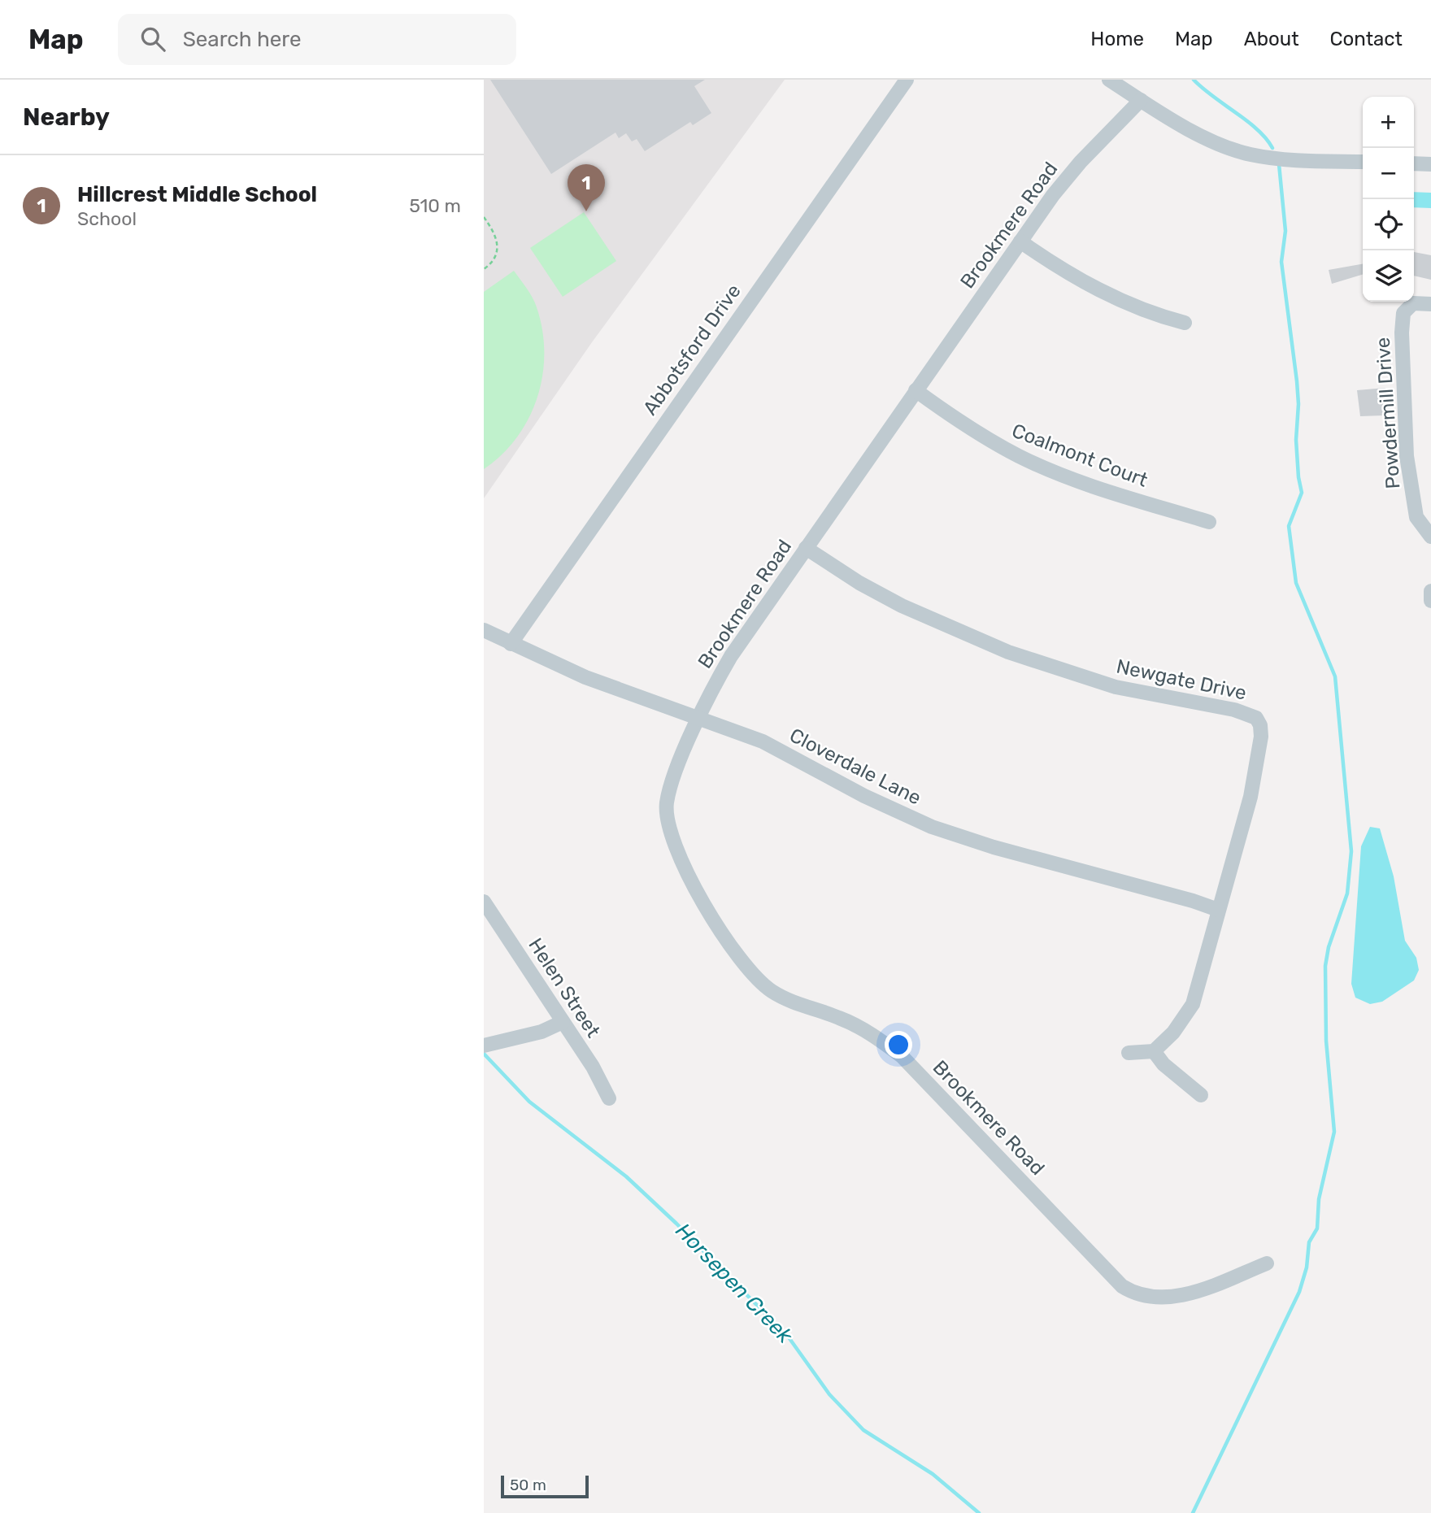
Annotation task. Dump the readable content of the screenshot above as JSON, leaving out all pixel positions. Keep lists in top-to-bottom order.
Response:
{
  "streets": {
    "street": [
      "Brookmere Road",
      "Abbotsford Drive",
      "Powdermill Drive",
      "Coalmont Court",
      "Newgate Drive",
      "Cloverdale Lane",
      "Helen Street"
    ]
  },
  "crossings": [
    ["Brookmere Road", "Coalmont Court"],
    ["Brookmere Road", "Newgate Drive"],
    ["Brookmere Road", "Cloverdale Lane"],
    ["Abbotsford Drive", "Cloverdale Lane"],
    ["Newgate Drive", "Cloverdale Lane"]
  ],
  "water": ["Horsepen Creek"],
  "scale_bar": "50 m",
  "page": {
    "header": "Map",
    "search": "Search here",
    "nav": [
      "Home",
      "Map",
      "About",
      "Contact"
    ],
    "heading": "Nearby",
    "map_buttons": ["+", "−"],
    "list": [
      {
        "mark": "1",
        "name": "Hillcrest Middle School",
        "note": "School",
        "value": "510 m"
      }
    ],
    "pins": "1",
    "scale": "50 m"
  }
}
